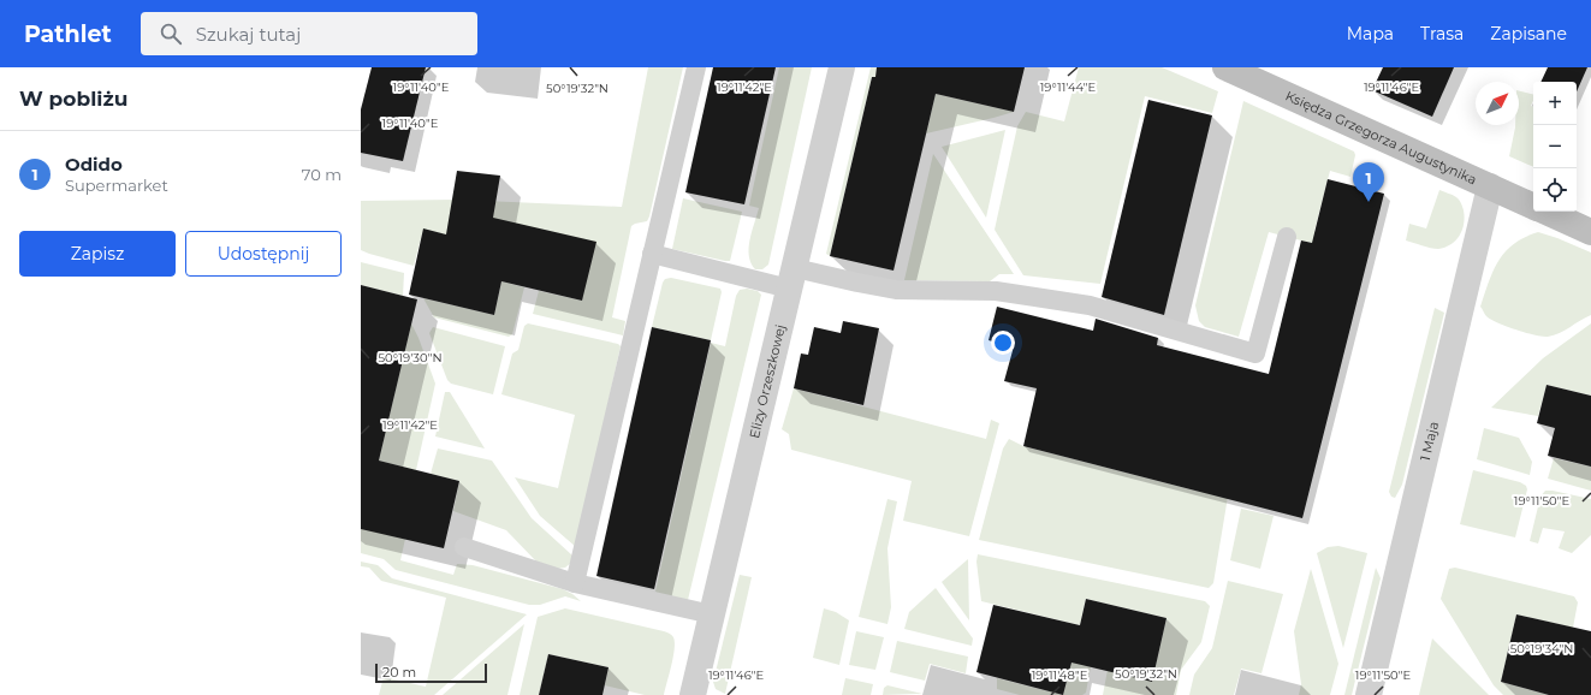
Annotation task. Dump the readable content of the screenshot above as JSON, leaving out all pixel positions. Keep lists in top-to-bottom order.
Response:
{
  "streets": {
    "street": ["Księdza Grzegorza Augustynika", "Elizy Orzeszkowej", "1 Maja"]
  },
  "crossings": [
    ["Księdza Grzegorza Augustynika", "1 Maja"]
  ],
  "scale_bar": "20 m",
  "north": "top right",
  "page": {
    "header": "Pathlet",
    "search": "Szukaj tutaj",
    "nav": ["Mapa", "Trasa", "Zapisane"],
    "heading": "W pobliżu",
    "map_buttons": ["+", "−"],
    "list": [
      {
        "mark": "1",
        "name": "Odido",
        "note": "Supermarket",
        "value": "70 m"
      }
    ],
    "pins": "1",
    "buttons": ["Zapisz", "Udostępnij"],
    "scale": "20 m"
  },
  "coordinates": [
    "19°11'40\"E",
    "19°11'42\"E",
    "19°11'44\"E",
    "19°11'46\"E",
    "50°19'32\"N",
    "50°19'30\"N",
    "19°11'50\"E",
    "50°19'34\"N",
    "19°11'48\"E"
  ]
}
